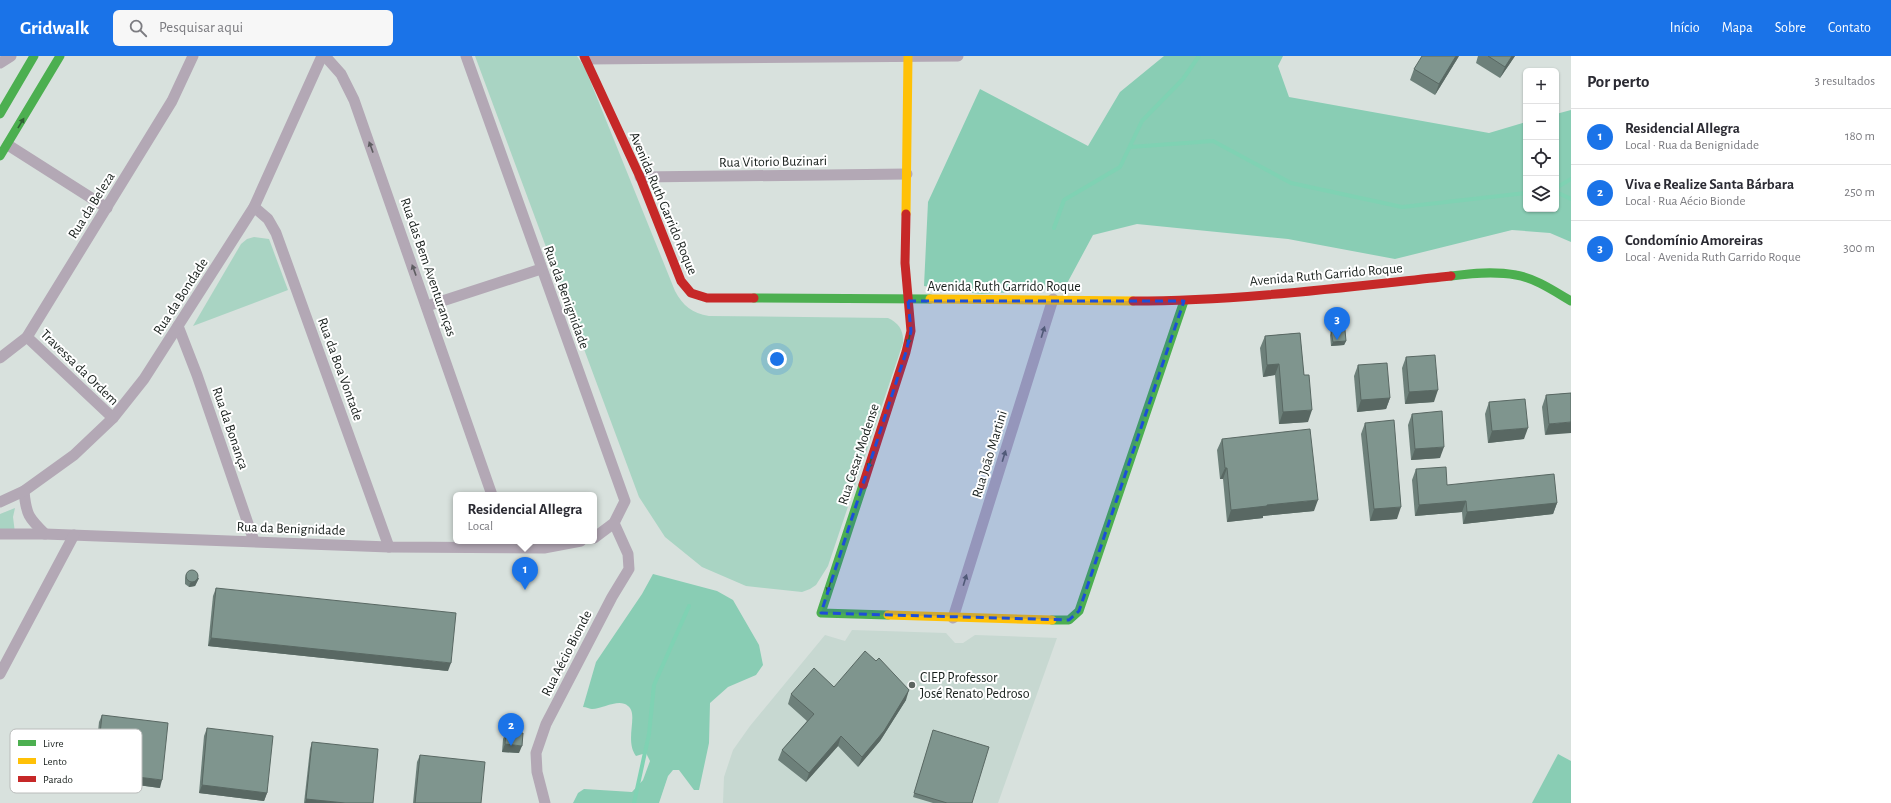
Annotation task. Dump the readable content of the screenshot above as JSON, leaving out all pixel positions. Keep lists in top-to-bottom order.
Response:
{
  "streets": {
    "street": [
      "Rua Vitorio Buzinari",
      "Avenida Ruth Garrido Roque",
      "Rua da Beleza",
      "Rua das Bem Aventuranças",
      "Rua da Bondade",
      "Rua da Benignidade",
      "Travessa da Ordem",
      "Rua da Boa Vontade",
      "Rua da Bonança",
      "Rua Cesar Modense",
      "Rua João Martini",
      "Rua Aécio Bionde"
    ]
  },
  "crossings": [
    ["Rua Vitorio Buzinari", "Avenida Ruth Garrido Roque"],
    ["Rua Vitorio Buzinari", "Rua Cesar Modense"],
    ["Avenida Ruth Garrido Roque", "Rua Cesar Modense"],
    ["Avenida Ruth Garrido Roque", "Rua João Martini"],
    ["Rua da Beleza", "Travessa da Ordem"],
    ["Rua das Bem Aventuranças", "Rua da Bondade"],
    ["Rua da Bondade", "Travessa da Ordem"],
    ["Rua da Bondade", "Rua da Boa Vontade"],
    ["Rua da Bondade", "Rua da Bonança"],
    ["Rua da Benignidade", "Rua da Boa Vontade"],
    ["Rua da Benignidade", "Rua da Bonança"],
    ["Rua da Benignidade", "Rua Aécio Bionde"],
    ["Rua Cesar Modense", "Rua João Martini"]
  ],
  "one_way": ["Rua das Bem Aventuranças", "Rua João Martini"],
  "places": ["CIEP Professor José Renato Pedroso"],
  "legend": ["Livre", "Lento", "Parado"],
  "page": {
    "header": "Gridwalk",
    "search": "Pesquisar aqui",
    "nav": [
      "Início",
      "Mapa",
      "Sobre",
      "Contato"
    ],
    "heading": ["Por perto", "3 resultados"],
    "map_buttons": ["+", "−"],
    "list": [
      {
        "mark": "1",
        "name": "Residencial Allegra",
        "note": "Local · Rua da Benignidade",
        "value": "180 m"
      },
      {
        "mark": "2",
        "name": "Viva e Realize Santa Bárbara",
        "note": "Local · Rua Aécio Bionde",
        "value": "250 m"
      },
      {
        "mark": "3",
        "name": "Condomínio Amoreiras",
        "note": "Local · Avenida Ruth Garrido Roque",
        "value": "300 m"
      }
    ],
    "pins": ["3", "1", "2"],
    "popup": ["Residencial Allegra", "Local"]
  }
}
